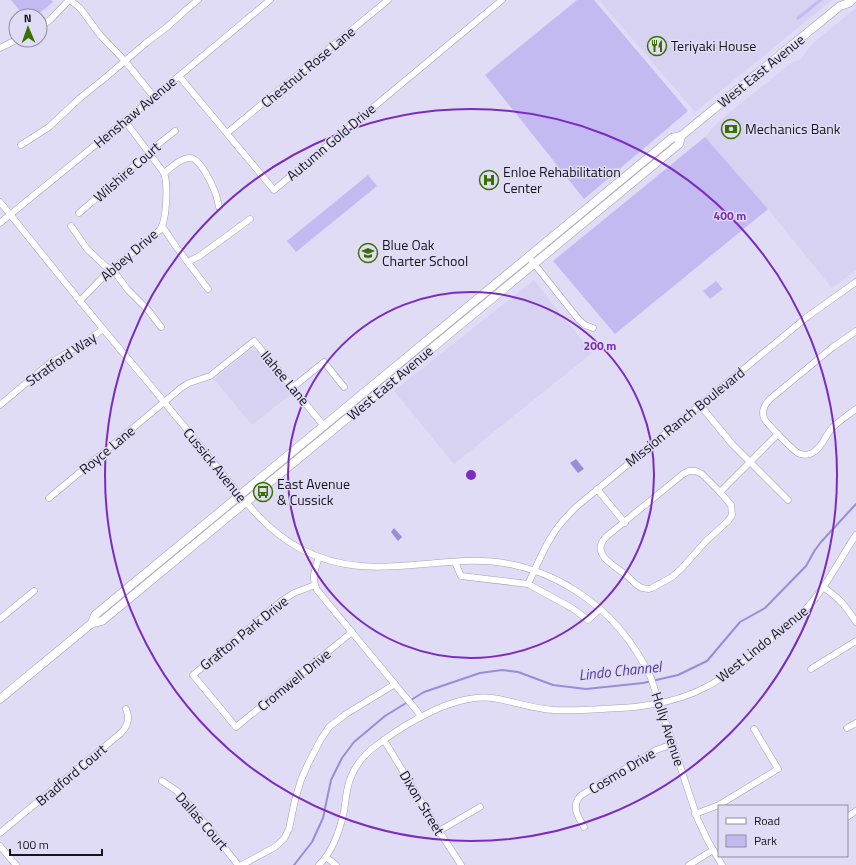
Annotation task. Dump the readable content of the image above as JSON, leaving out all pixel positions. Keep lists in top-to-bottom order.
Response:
{
  "streets": {
    "main road": ["West East Avenue"],
    "street": [
      "Chestnut Rose Lane",
      "Henshaw Avenue",
      "Autumn Gold Drive",
      "Wilshire Court",
      "Abbey Drive",
      "Stratford Way",
      "Ilahee Lane",
      "Mission Ranch Boulevard",
      "Royce Lane",
      "Cussick Avenue",
      "Grafton Park Drive",
      "West Lindo Avenue",
      "Cromwell Drive",
      "Holly Avenue",
      "Cosmo Drive",
      "Bradford Court",
      "Dixon Street",
      "Dallas Court"
    ]
  },
  "crossings": [
    ["Chestnut Rose Lane", "Autumn Gold Drive"],
    ["West East Avenue", "Ilahee Lane"],
    ["West East Avenue", "Cussick Avenue"],
    ["Henshaw Avenue", "Autumn Gold Drive"],
    ["Henshaw Avenue", "Cussick Avenue"],
    ["Abbey Drive", "Cussick Avenue"],
    ["Stratford Way", "Cussick Avenue"],
    ["Ilahee Lane", "Royce Lane"],
    ["Ilahee Lane", "Cussick Avenue"],
    ["Mission Ranch Boulevard", "Holly Avenue"],
    ["Royce Lane", "Cussick Avenue"],
    ["Cussick Avenue", "Holly Avenue"],
    ["Grafton Park Drive", "Cromwell Drive"],
    ["West Lindo Avenue", "Holly Avenue"],
    ["West Lindo Avenue", "Dixon Street"],
    ["Holly Avenue", "Cosmo Drive"]
  ],
  "water": ["Lindo Channel"],
  "places": {
    "restaurant": ["Teriyaki House"],
    "bank": ["Mechanics Bank"],
    "hospital": ["Enloe Rehabilitation Center"],
    "school or university": ["Blue Oak Charter School"],
    "bus stop": ["East Avenue & Cussick"]
  },
  "legend": ["Road", "Park"],
  "scale_bar": "100 m",
  "north": "top",
  "rings": ["400 m", "200 m"]
}
